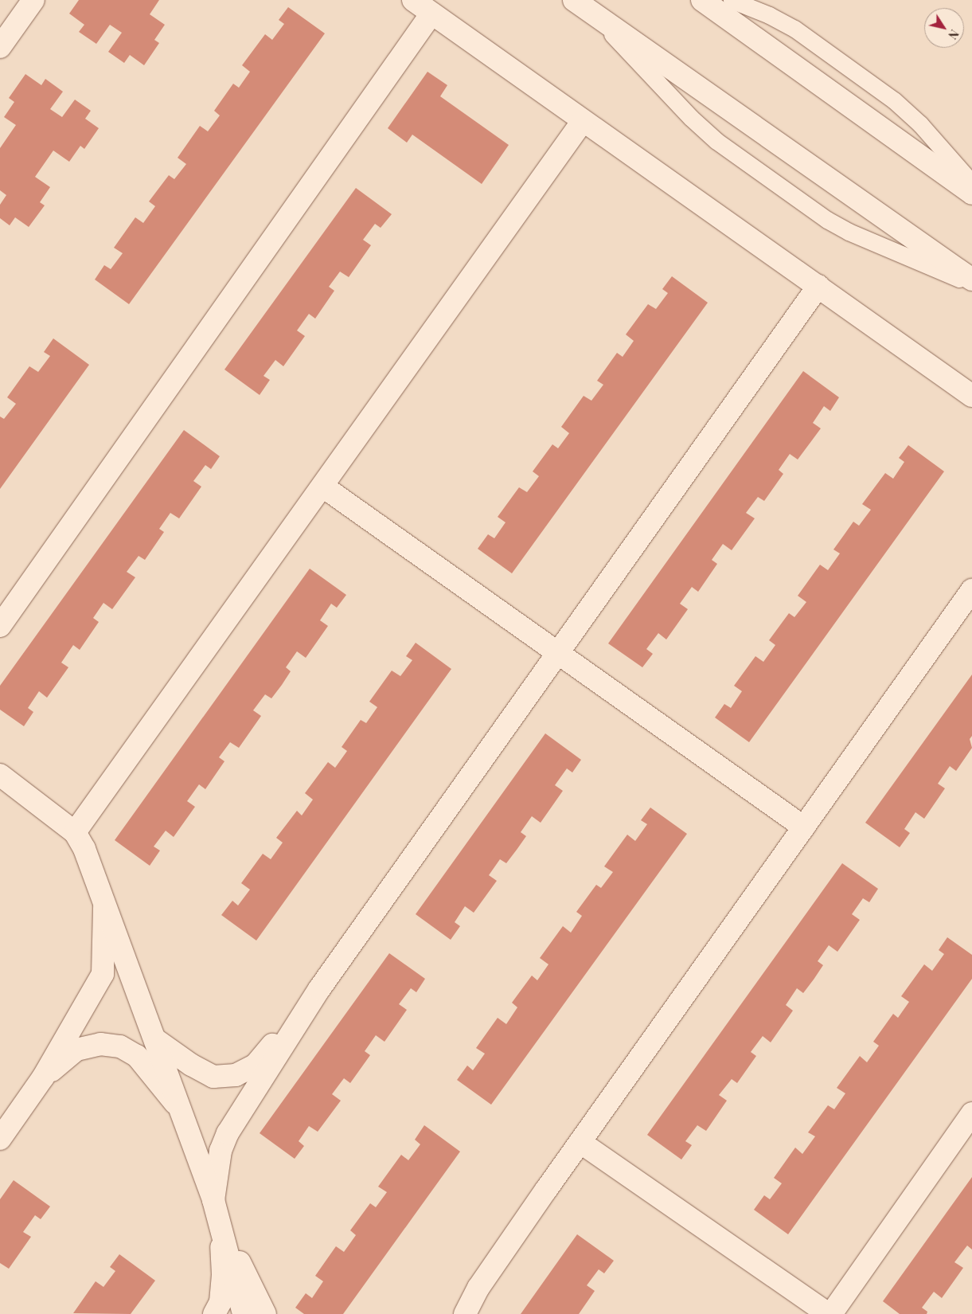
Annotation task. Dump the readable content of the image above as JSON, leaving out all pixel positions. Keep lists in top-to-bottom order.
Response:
{
  "north": "bottom right"
}
